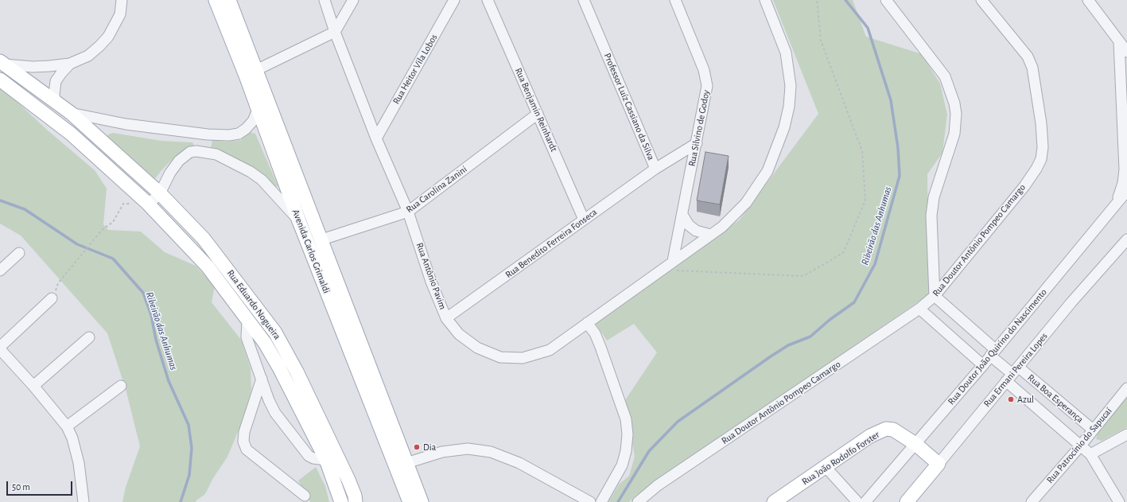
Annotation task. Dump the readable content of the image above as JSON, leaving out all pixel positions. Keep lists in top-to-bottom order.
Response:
{
  "streets": {
    "main road": [
      "Avenida Carlos Grimaldi",
      "Rua Eduardo Nogueira",
      "Rua Ermani Pereira Lopes",
      "Rua João Rodolfo Forster"
    ],
    "street": [
      "Rua Heitor Vila Lobos",
      "Professor Luíz Cassiano da Silva",
      "Rua Benjamin Reinhardt",
      "Rua Silvino de Godoy",
      "Rua Carolina Zanini",
      "Rua Doutor Antônio Pompeo Camargo",
      "Rua Benedito Ferreira Fonseca",
      "Rua Antônio Pavim",
      "Rua Doutor João Quirino do Nascimento",
      "Rua Boa Esperança",
      "Rua Patrocínio do Sapucaí"
    ]
  },
  "crossings": [
    ["Rua Heitor Vila Lobos", "Rua Antônio Pavim"],
    ["Professor Luíz Cassiano da Silva", "Rua Silvino de Godoy"],
    ["Professor Luíz Cassiano da Silva", "Rua Benedito Ferreira Fonseca"],
    ["Rua Benjamin Reinhardt", "Rua Carolina Zanini"],
    ["Rua Benjamin Reinhardt", "Rua Benedito Ferreira Fonseca"],
    ["Rua Silvino de Godoy", "Rua Antônio Pavim"],
    ["Rua Carolina Zanini", "Avenida Carlos Grimaldi"],
    ["Rua Carolina Zanini", "Rua Antônio Pavim"],
    ["Rua Benedito Ferreira Fonseca", "Rua Antônio Pavim"],
    ["Rua Doutor João Quirino do Nascimento", "Rua João Rodolfo Forster"],
    ["Rua Ermani Pereira Lopes", "Rua Boa Esperança"],
    ["Rua Ermani Pereira Lopes", "Rua João Rodolfo Forster"],
    ["Rua Boa Esperança", "Rua Patrocínio do Sapucaí"]
  ],
  "water": ["Ribeirão das Anhumas"],
  "places": ["Azul", "Dia"],
  "scale_bar": "50 m"
}
